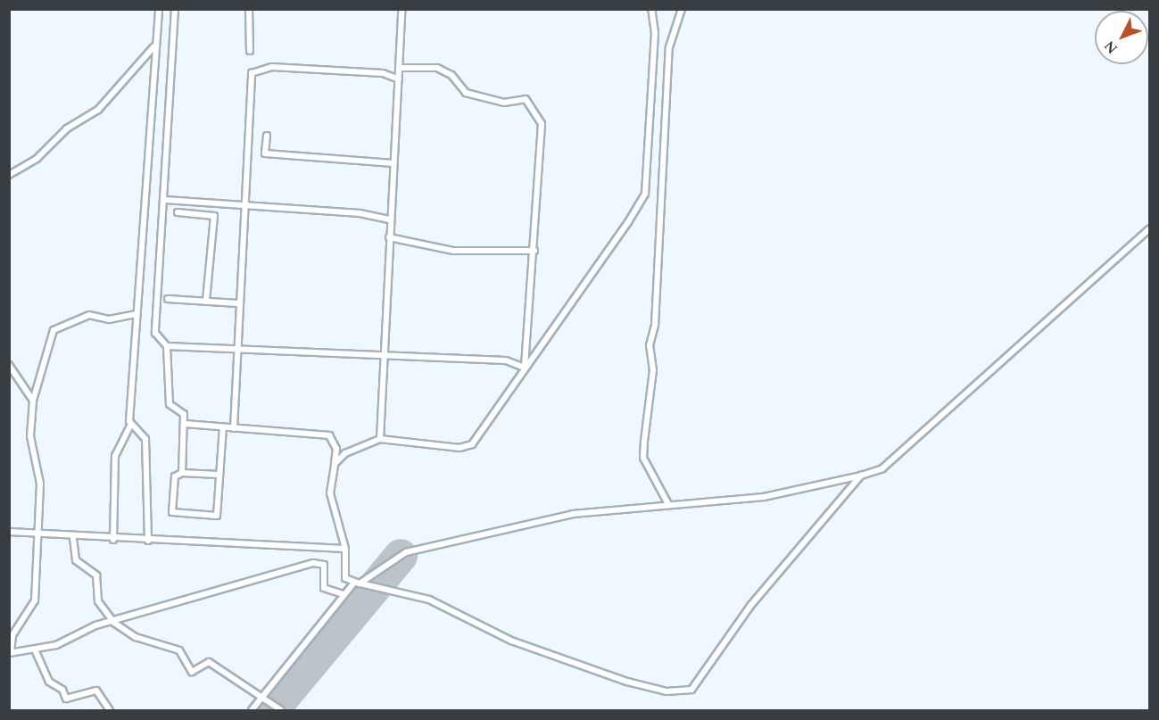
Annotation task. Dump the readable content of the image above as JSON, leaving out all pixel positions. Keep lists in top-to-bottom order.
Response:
{
  "north": "bottom left"
}
